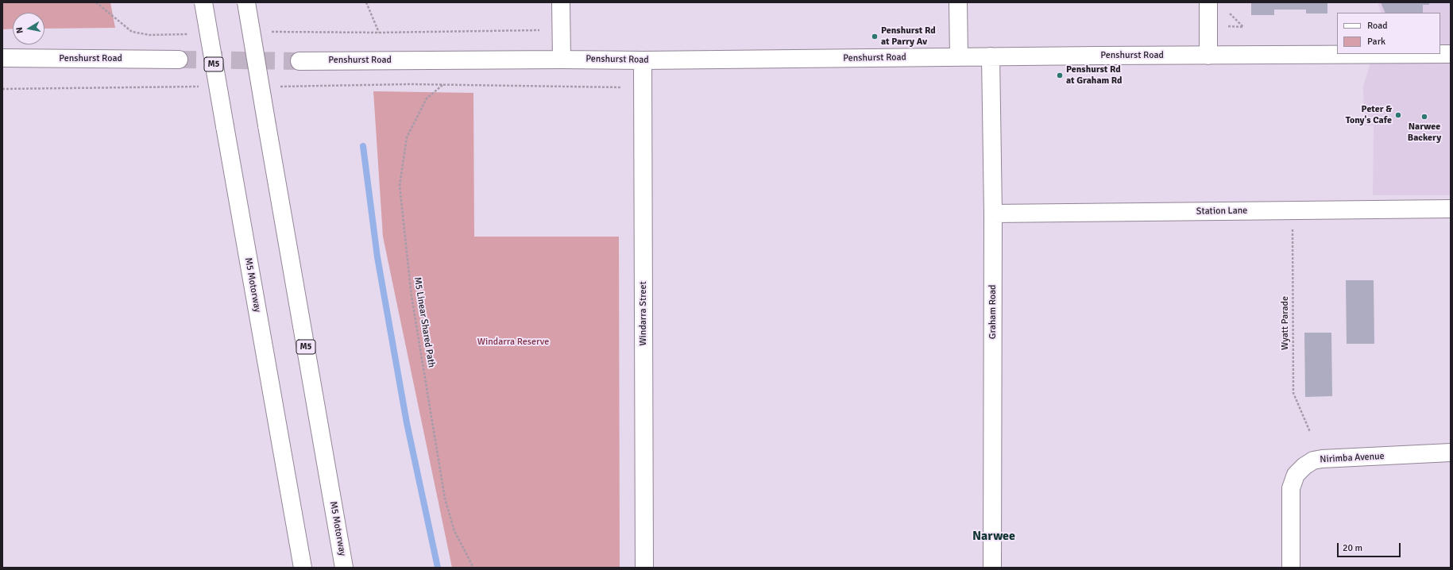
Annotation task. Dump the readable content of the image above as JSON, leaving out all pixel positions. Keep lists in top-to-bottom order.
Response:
{
  "streets": {
    "main road": [
      "Penshurst Road",
      "M5",
      "Station Lane",
      "M5 Motorway",
      "Graham Road",
      "Windarra Street",
      "Nirimba Avenue"
    ],
    "path": ["M5 Linear Shared Path", "Wyatt Parade"]
  },
  "crossings": [
    ["Penshurst Road", "Graham Road"],
    ["Penshurst Road", "Windarra Street"],
    ["Station Lane", "Graham Road"],
    ["Station Lane", "Wyatt Parade"]
  ],
  "districts": ["Narwee"],
  "parks": ["Windarra Reserve"],
  "places": [
    "Penshurst Rd at Parry Av",
    "Penshurst Rd at Graham Rd",
    "Peter & Tony's Cafe",
    "Narwee Backery"
  ],
  "legend": ["Road", "Park"],
  "scale_bar": "20 m",
  "north": "left"
}
